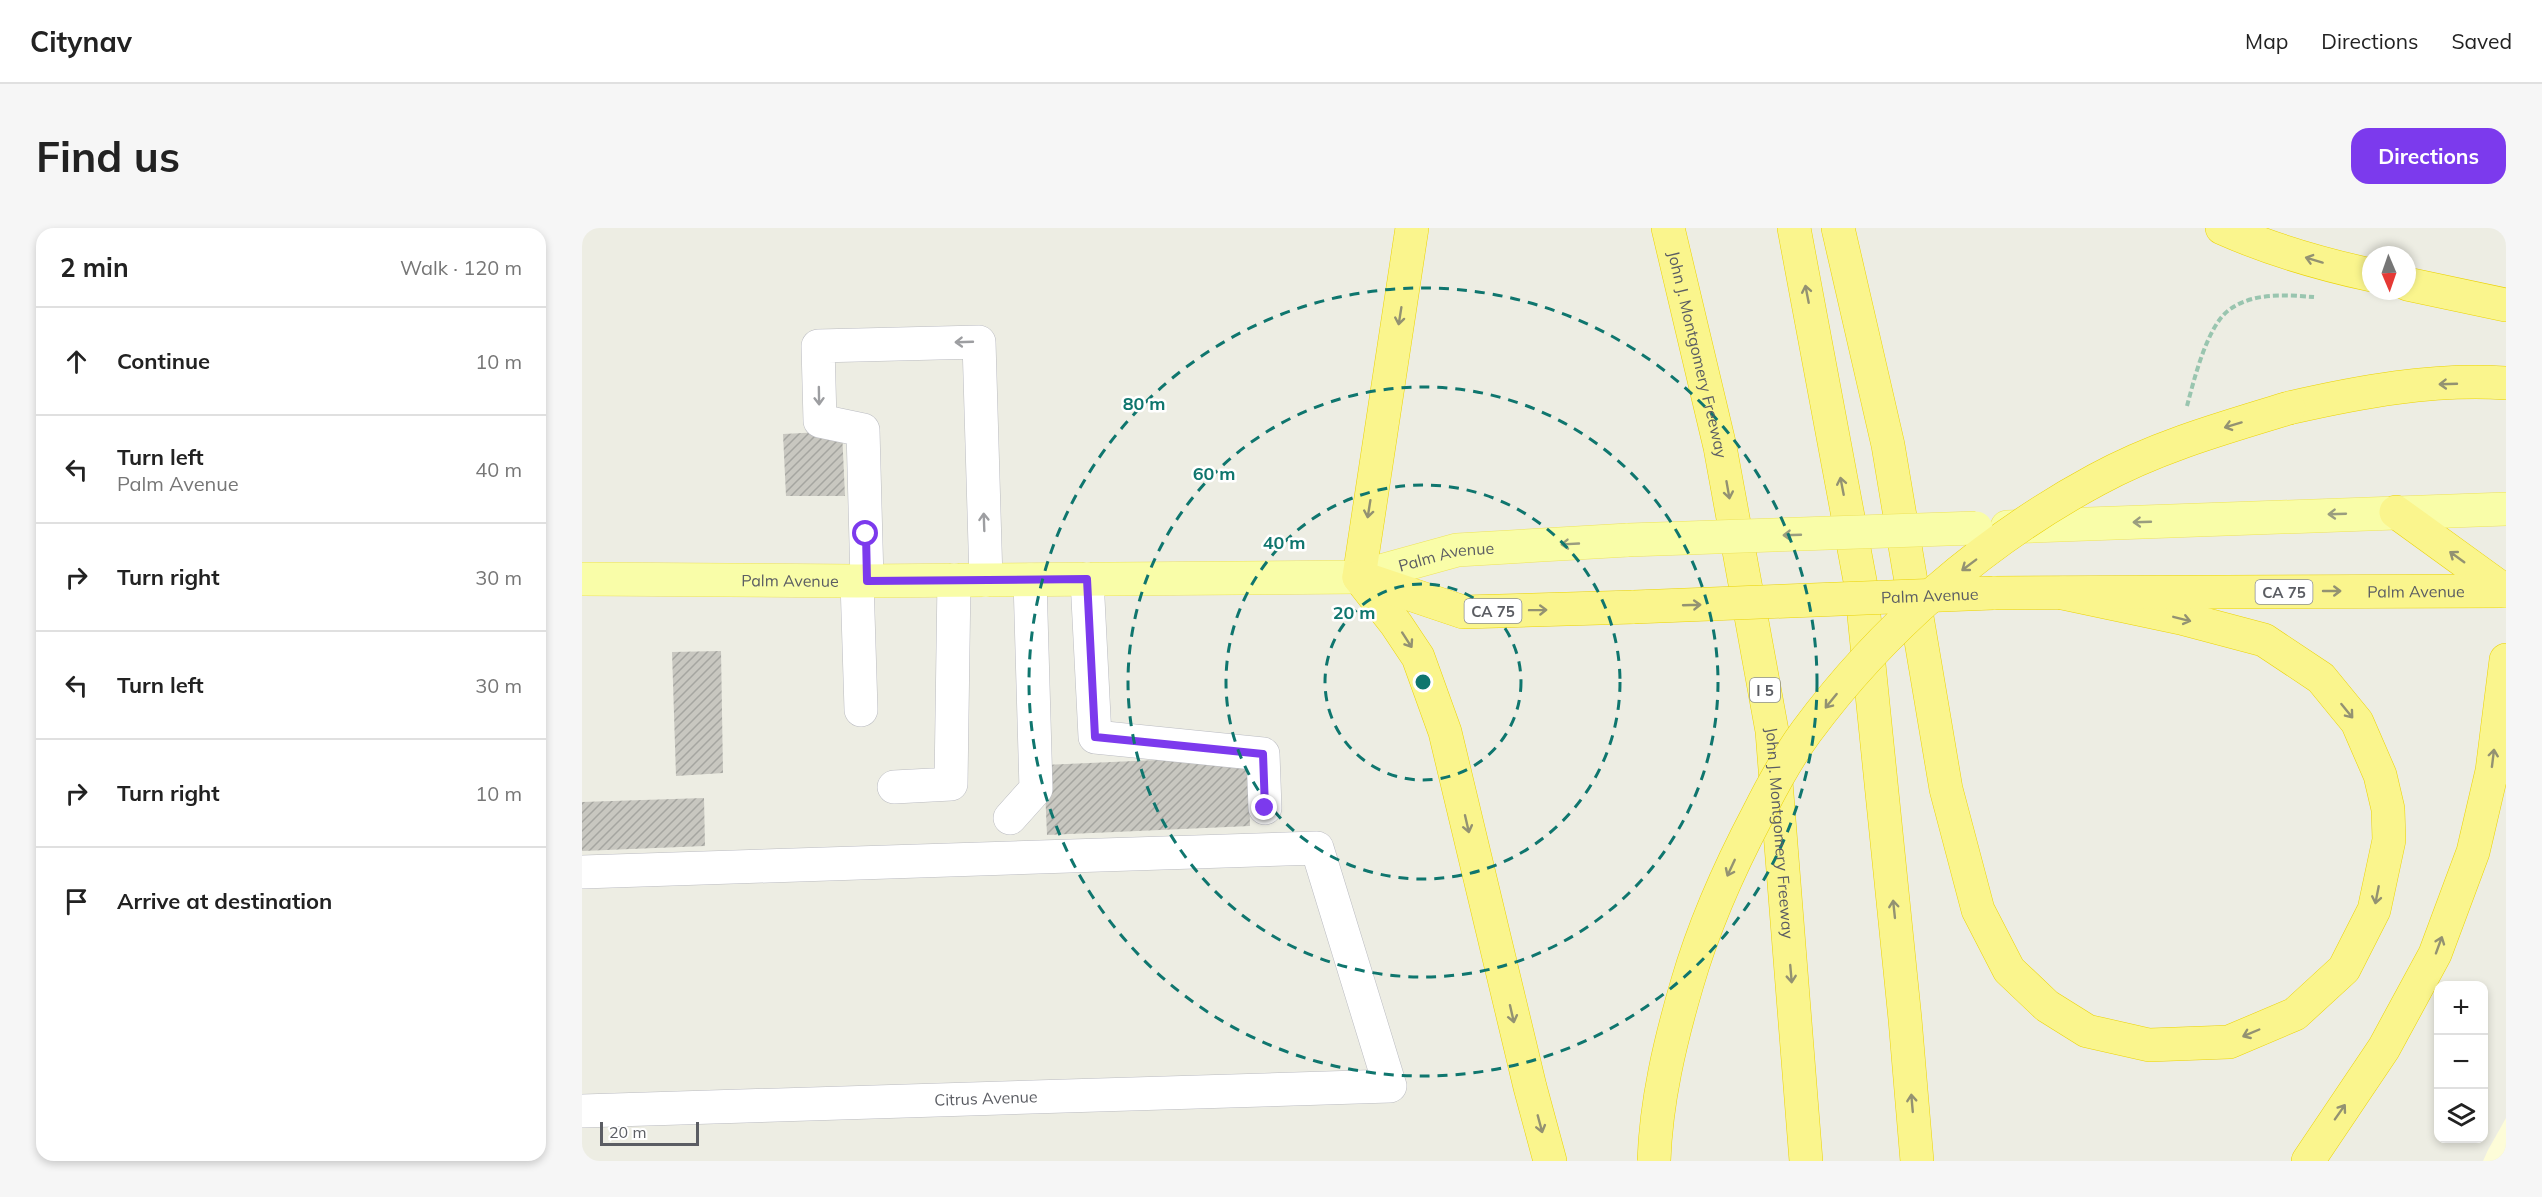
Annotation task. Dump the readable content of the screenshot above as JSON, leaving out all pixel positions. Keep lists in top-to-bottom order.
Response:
{
  "streets": {
    "highway": [
      "John J. Montgomery Freeway",
      "Palm Avenue",
      "CA 75",
      "I 5"
    ],
    "street": ["Citrus Avenue"]
  },
  "scale_bar": "20 m",
  "north": "bottom",
  "page": {
    "header": "Citynav",
    "nav": ["Map", "Directions", "Saved"],
    "buttons": "Directions",
    "title": "Find us",
    "heading": ["2 min", "Walk · 120 m"],
    "list": [
      ["Continue", "10 m"],
      ["Turn left", "Palm Avenue", "40 m"],
      ["Turn right", "30 m"],
      ["Turn left", "30 m"],
      ["Turn right", "10 m"],
      "Arrive at destination"
    ],
    "map_buttons": ["+", "−"],
    "scale": "20 m"
  },
  "rings": [
    "80 m",
    "60 m",
    "40 m",
    "20 m"
  ]
}
